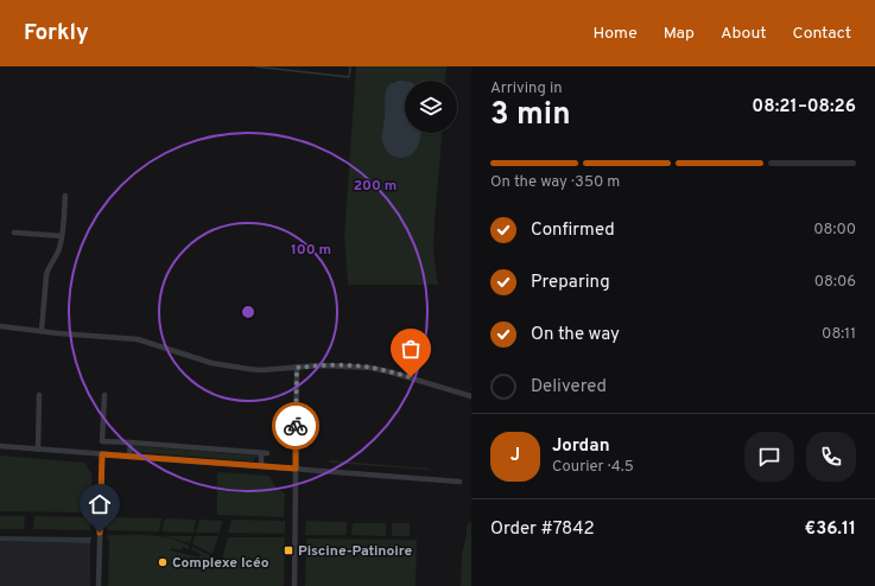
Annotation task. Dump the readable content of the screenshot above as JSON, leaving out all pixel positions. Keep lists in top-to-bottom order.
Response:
{
  "places": {
    "transit": ["Piscine-Patinoire"],
    "other": ["Complexe Icéo"]
  },
  "page": {
    "header": "Forkly",
    "nav": [
      "Home",
      "Map",
      "About",
      "Contact"
    ],
    "heading": ["3 min", "Arriving in", "08:21–08:26"],
    "panel": [
      "Jordan",
      "Courier · 4.5",
      "Order #7842",
      "€36.11"
    ],
    "bar": "On the way · 350 m",
    "list": [
      ["Confirmed", "08:00"],
      ["Preparing", "08:06"],
      ["On the way", "08:11"],
      "Delivered"
    ],
    "round": "J"
  },
  "rings": ["200 m", "100 m"]
}
